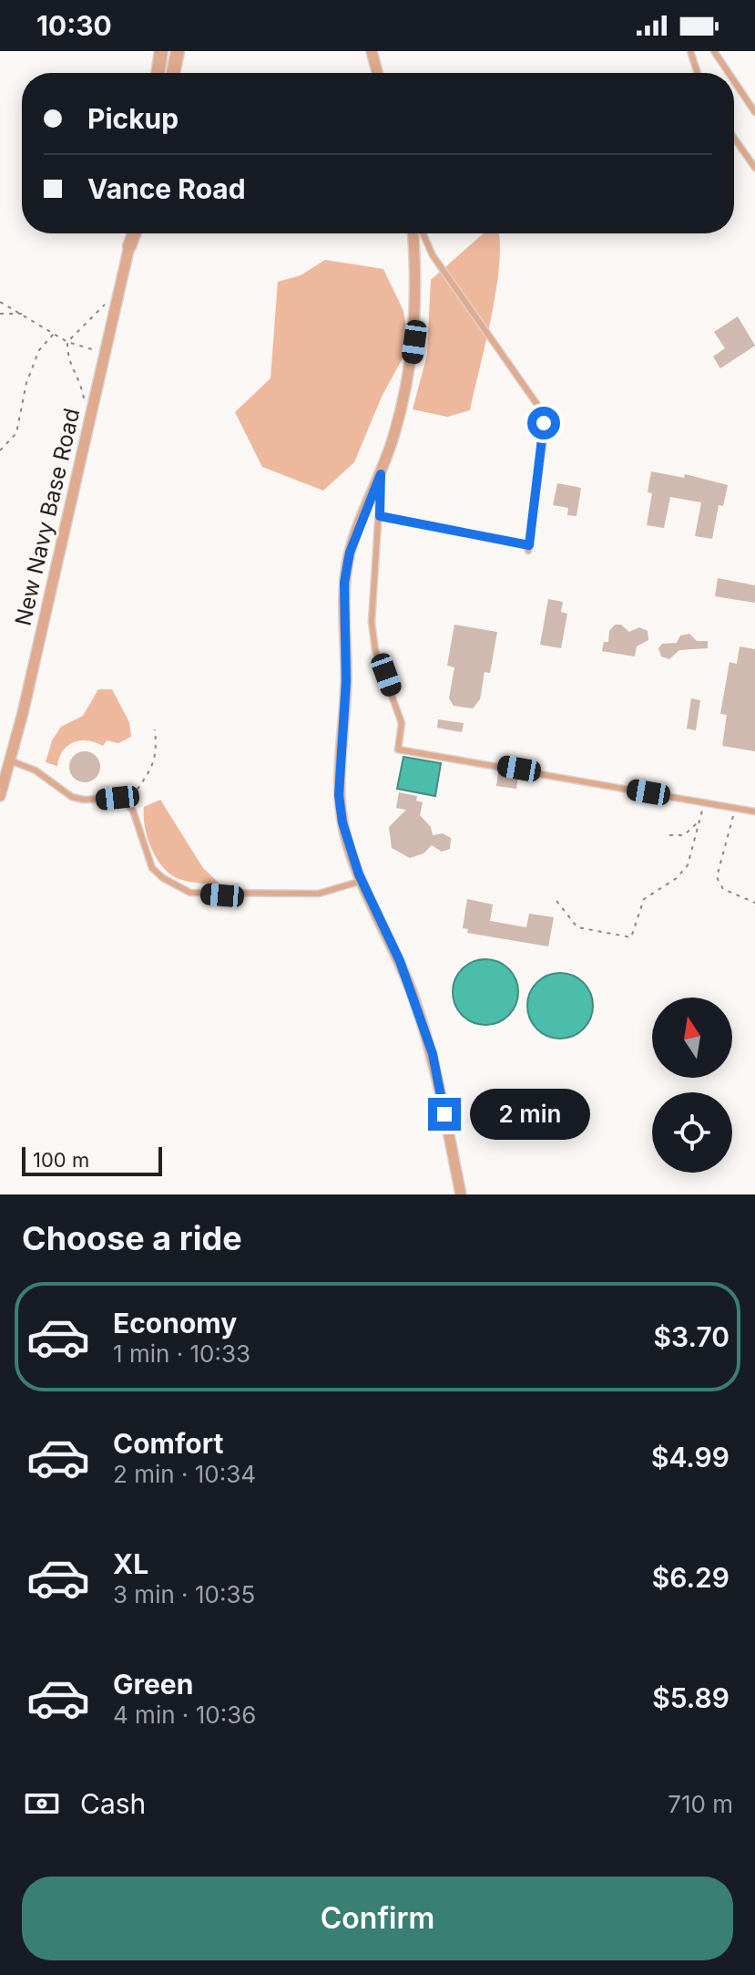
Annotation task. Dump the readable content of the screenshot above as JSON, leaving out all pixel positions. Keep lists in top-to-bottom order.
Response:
{
  "streets": {
    "street": ["New Navy Base Road"]
  },
  "scale_bar": "100 m",
  "north": "top",
  "page": {
    "status": "10:30",
    "banner": ["Pickup", "Vance Road"],
    "bubble": "2 min",
    "scale": "100 m",
    "heading": "Choose a ride",
    "list": [
      {
        "name": "Economy",
        "note": "1 min · 10:33",
        "value": "$3.70"
      },
      {
        "name": "Comfort",
        "note": "2 min · 10:34",
        "value": "$4.99"
      },
      {
        "name": "XL",
        "note": "3 min · 10:35",
        "value": "$6.29"
      },
      {
        "name": "Green",
        "note": "4 min · 10:36",
        "value": "$5.89"
      }
    ],
    "pay": ["Cash", "710 m"],
    "buttons": "Confirm"
  }
}
